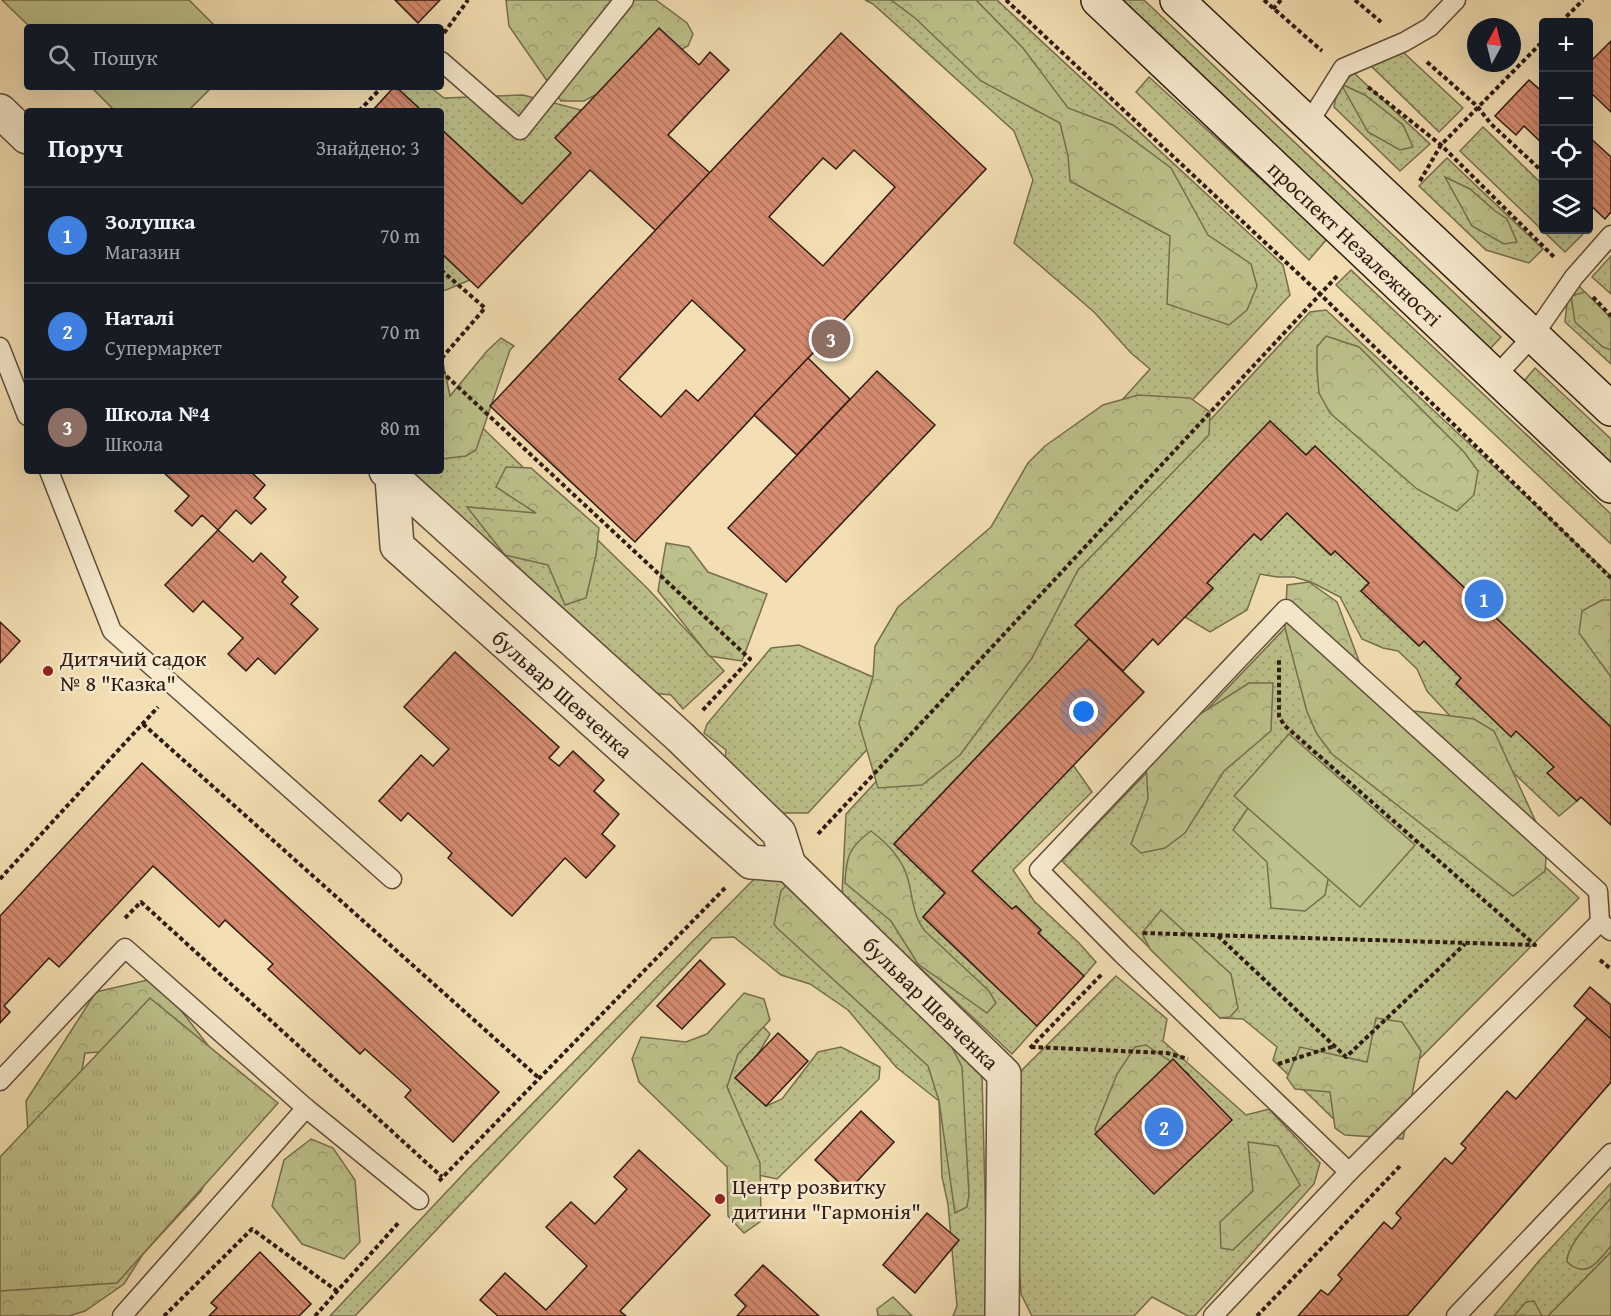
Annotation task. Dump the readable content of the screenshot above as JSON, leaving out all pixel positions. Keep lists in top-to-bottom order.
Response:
{
  "streets": {
    "street": ["проспект Незалежності", "бульвар Шевченка"]
  },
  "places": ["Дитячий садок № 8 \"Казка\"", "Центр розвитку дитини \"Гармонія\""],
  "north": "top",
  "page": {
    "map_buttons": ["+", "−"],
    "search": "Пошук",
    "heading": ["Поруч", "Знайдено: 3"],
    "list": [
      {
        "mark": "1",
        "name": "Золушка",
        "note": "Магазин",
        "value": "70 m"
      },
      {
        "mark": "2",
        "name": "Наталі",
        "note": "Супермаркет",
        "value": "70 m"
      },
      {
        "mark": "3",
        "name": "Школа №4",
        "note": "Школа",
        "value": "80 m"
      }
    ],
    "pins": ["3", "1", "2"]
  }
}
